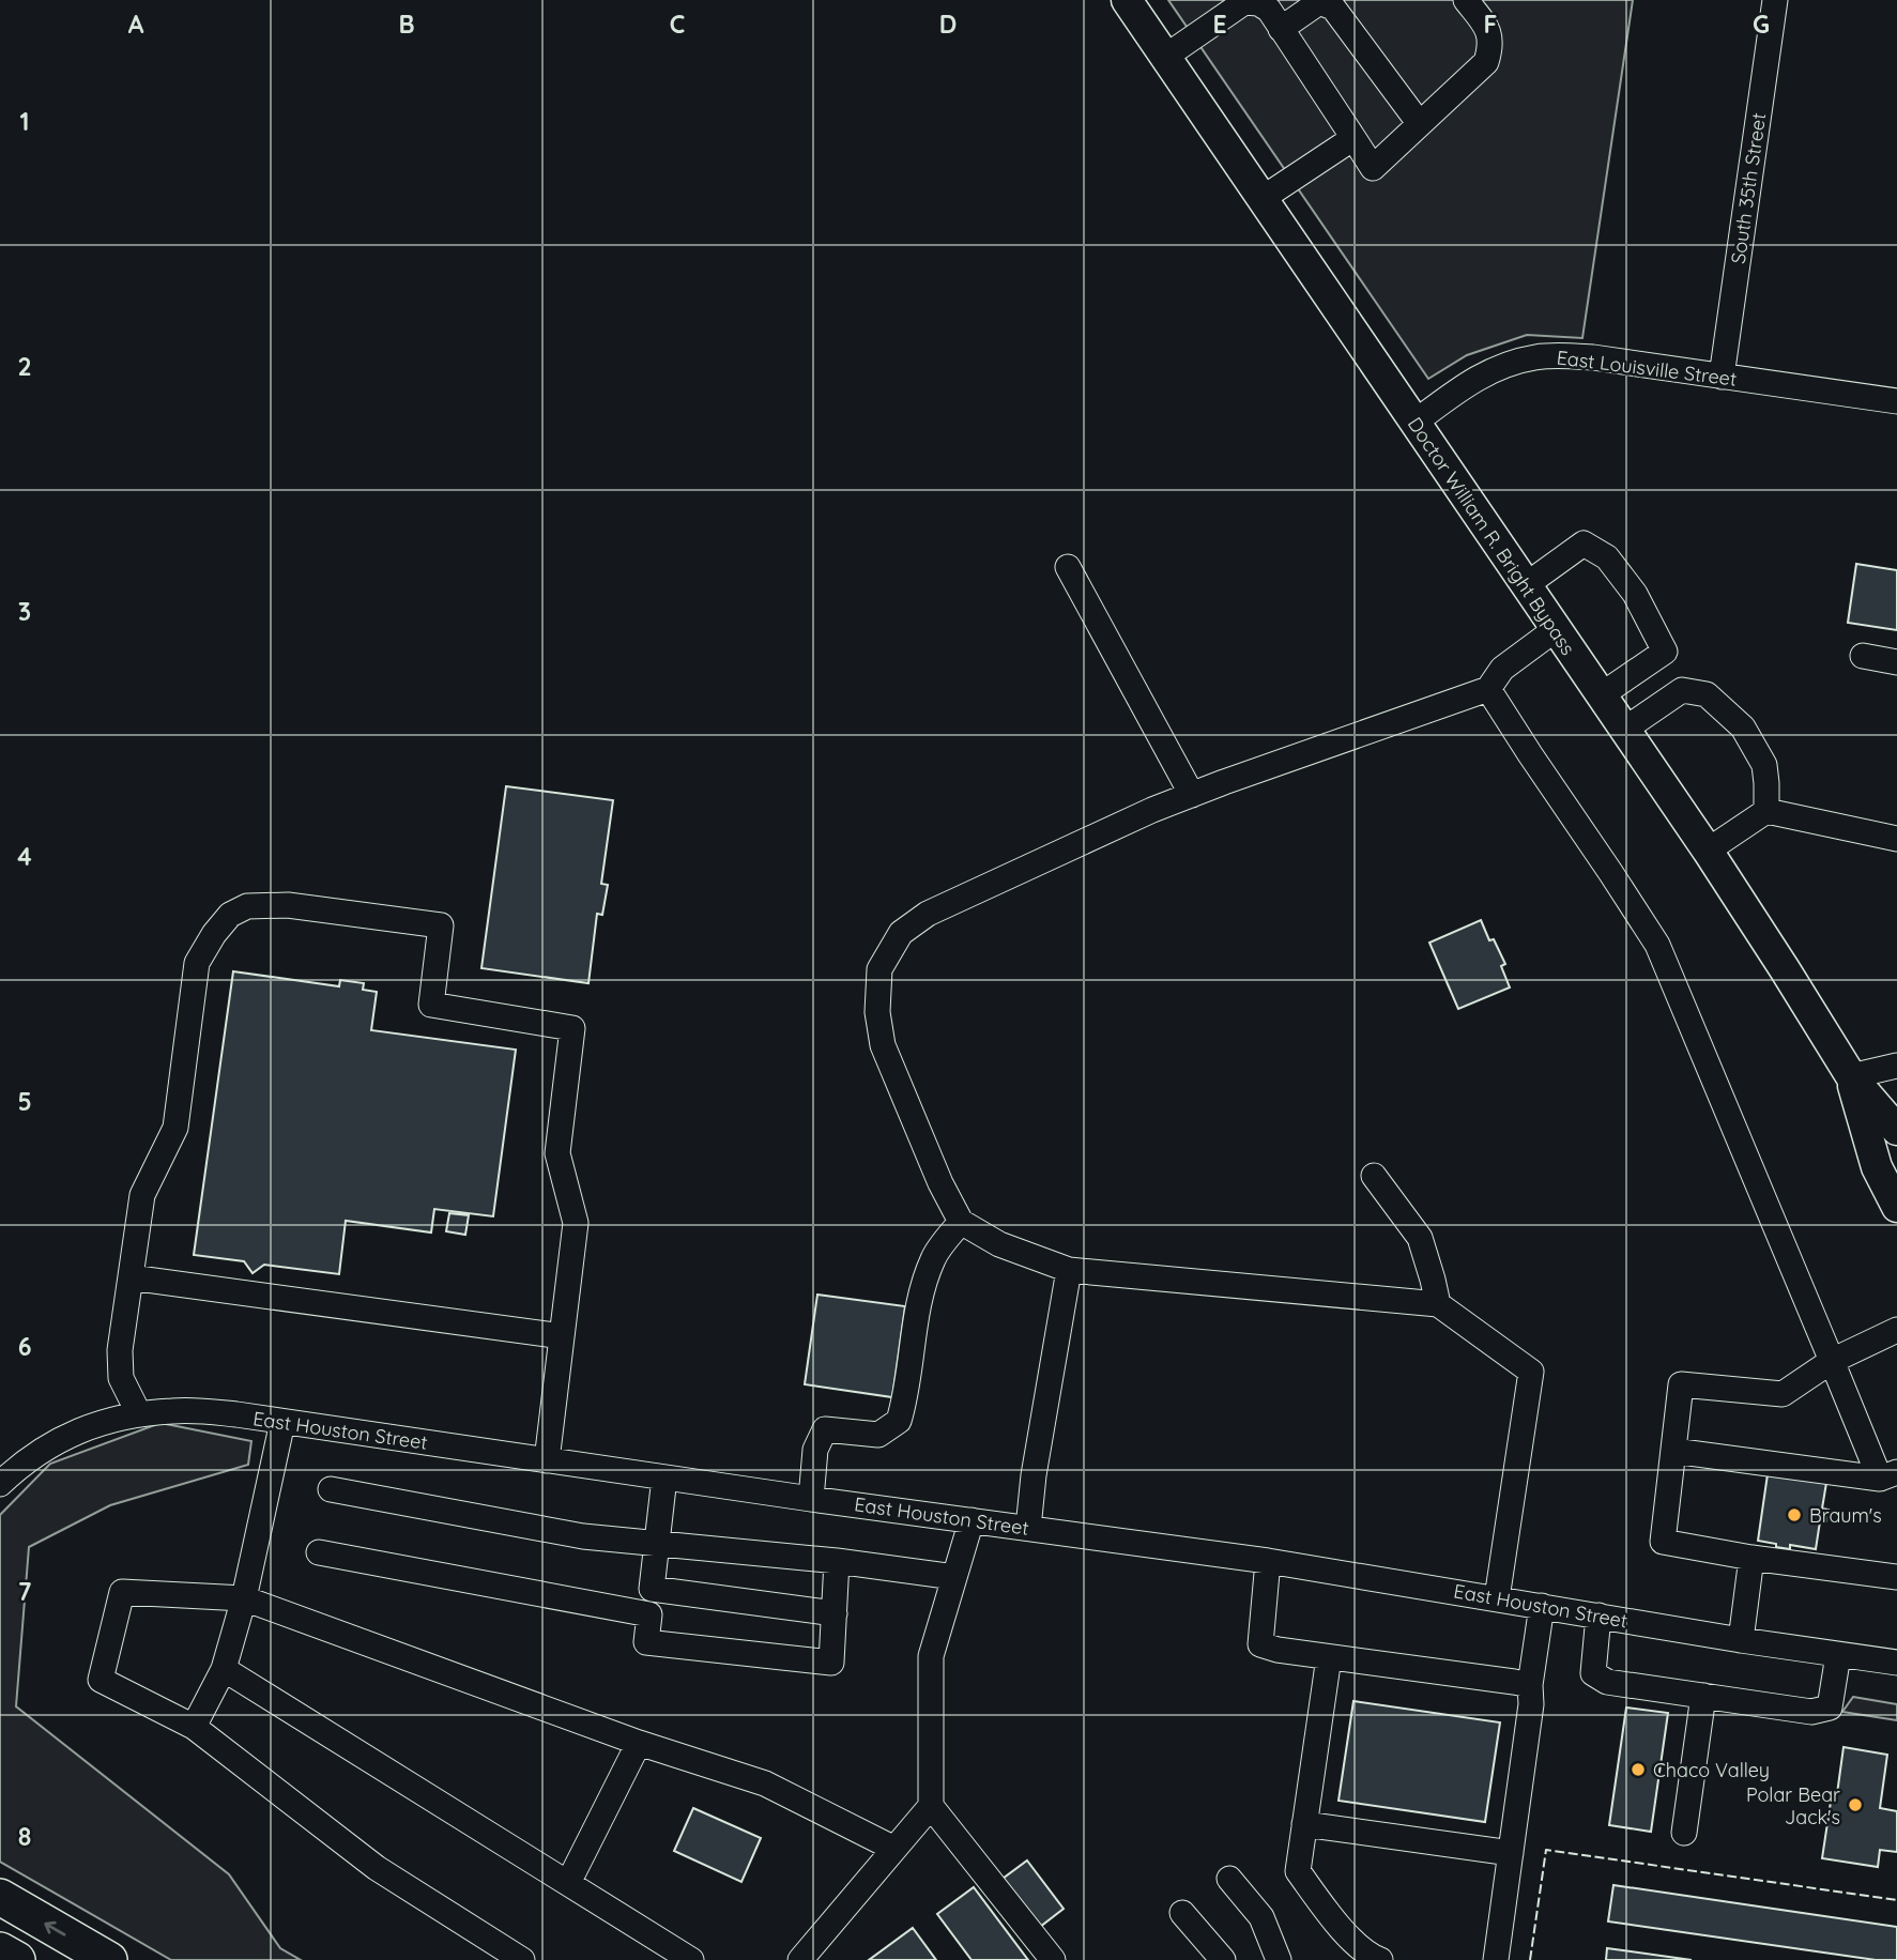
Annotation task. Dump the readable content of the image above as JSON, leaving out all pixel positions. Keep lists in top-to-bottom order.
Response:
{
  "streets": {
    "main road": ["Doctor William R. Bright Bypass"],
    "street": ["South 35th Street", "East Louisville Street", "East Houston Street"]
  },
  "crossings": [
    ["South 35th Street", "East Louisville Street"],
    ["East Louisville Street", "Doctor William R. Bright Bypass"]
  ],
  "places": ["Braum's", "Chaco Valley", "Polar Bear Jack's"],
  "grid": {
    "columns": [
      "A",
      "B",
      "C",
      "D",
      "E",
      "F",
      "G"
    ],
    "rows": [
      "1",
      "2",
      "3",
      "4",
      "5",
      "6",
      "7",
      "8"
    ]
  }
}
